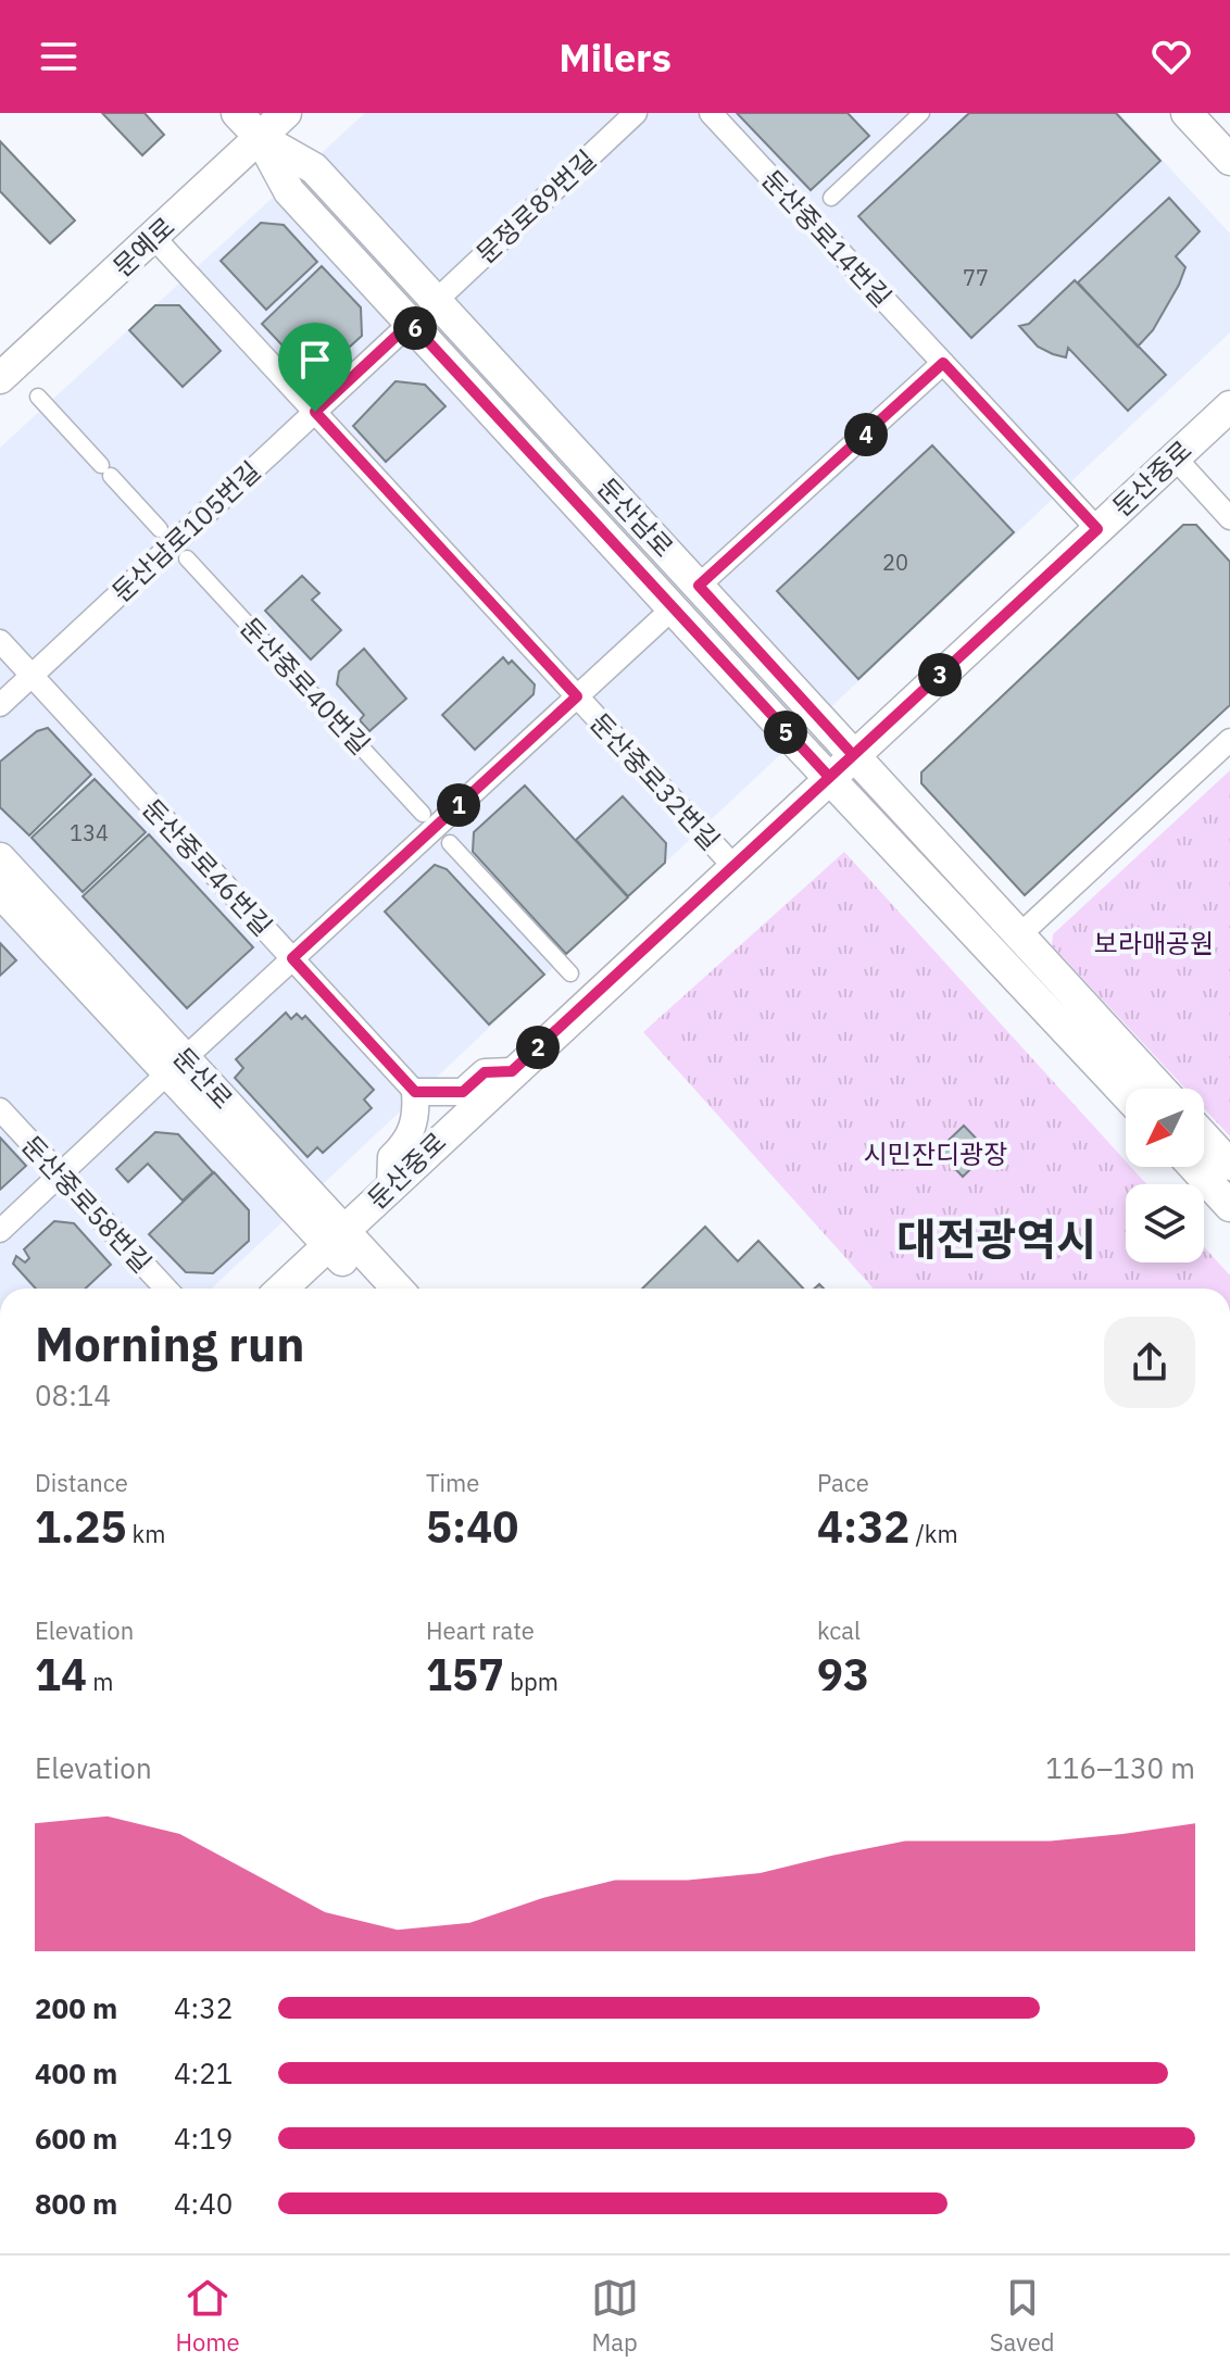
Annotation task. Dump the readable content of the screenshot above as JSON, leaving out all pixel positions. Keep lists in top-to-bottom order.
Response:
{
  "streets": {
    "main road": [
      "문예로",
      "둔산중로",
      "둔산남로",
      "둔산로"
    ],
    "street": [
      "문정로89번길",
      "둔산중로14번길",
      "둔산남로105번길",
      "둔산중로40번길",
      "둔산중로32번길",
      "둔산중로46번길",
      "둔산중로58번길"
    ]
  },
  "crossings": [
    ["문정로89번길", "둔산남로"],
    ["둔산중로14번길", "둔산중로"],
    ["문예로", "둔산남로"],
    ["문예로", "둔산중로32번길"],
    ["둔산중로", "둔산남로"],
    ["둔산중로", "둔산중로32번길"],
    ["둔산중로", "둔산로"],
    ["둔산남로", "둔산남로105번길"],
    ["둔산남로105번길", "둔산중로32번길"],
    ["둔산남로105번길", "둔산중로46번길"]
  ],
  "districts": ["대전광역시"],
  "parks": ["보라매공원", "시민잔디광장"],
  "house_numbers": ["77", "20", "134"],
  "north": "bottom left",
  "page": {
    "header": "Milers",
    "pins": [
      "6",
      "4",
      "3",
      "5",
      "1",
      "2"
    ],
    "heading": ["Morning run", "08:14"],
    "stats": [
      ["Distance", "1.25 km"],
      ["Time", "5:40"],
      ["Pace", "4:32 /km"],
      ["Elevation", "14 m"],
      ["Heart rate", "157 bpm"],
      ["kcal", "93"]
    ],
    "chart": ["Elevation", "116–130 m"],
    "list": [
      {
        "name": "200 m",
        "note": "4:32"
      },
      {
        "name": "400 m",
        "note": "4:21"
      },
      {
        "name": "600 m",
        "note": "4:19"
      },
      {
        "name": "800 m",
        "note": "4:40"
      }
    ],
    "tabs": ["Home", "Map", "Saved"]
  }
}
